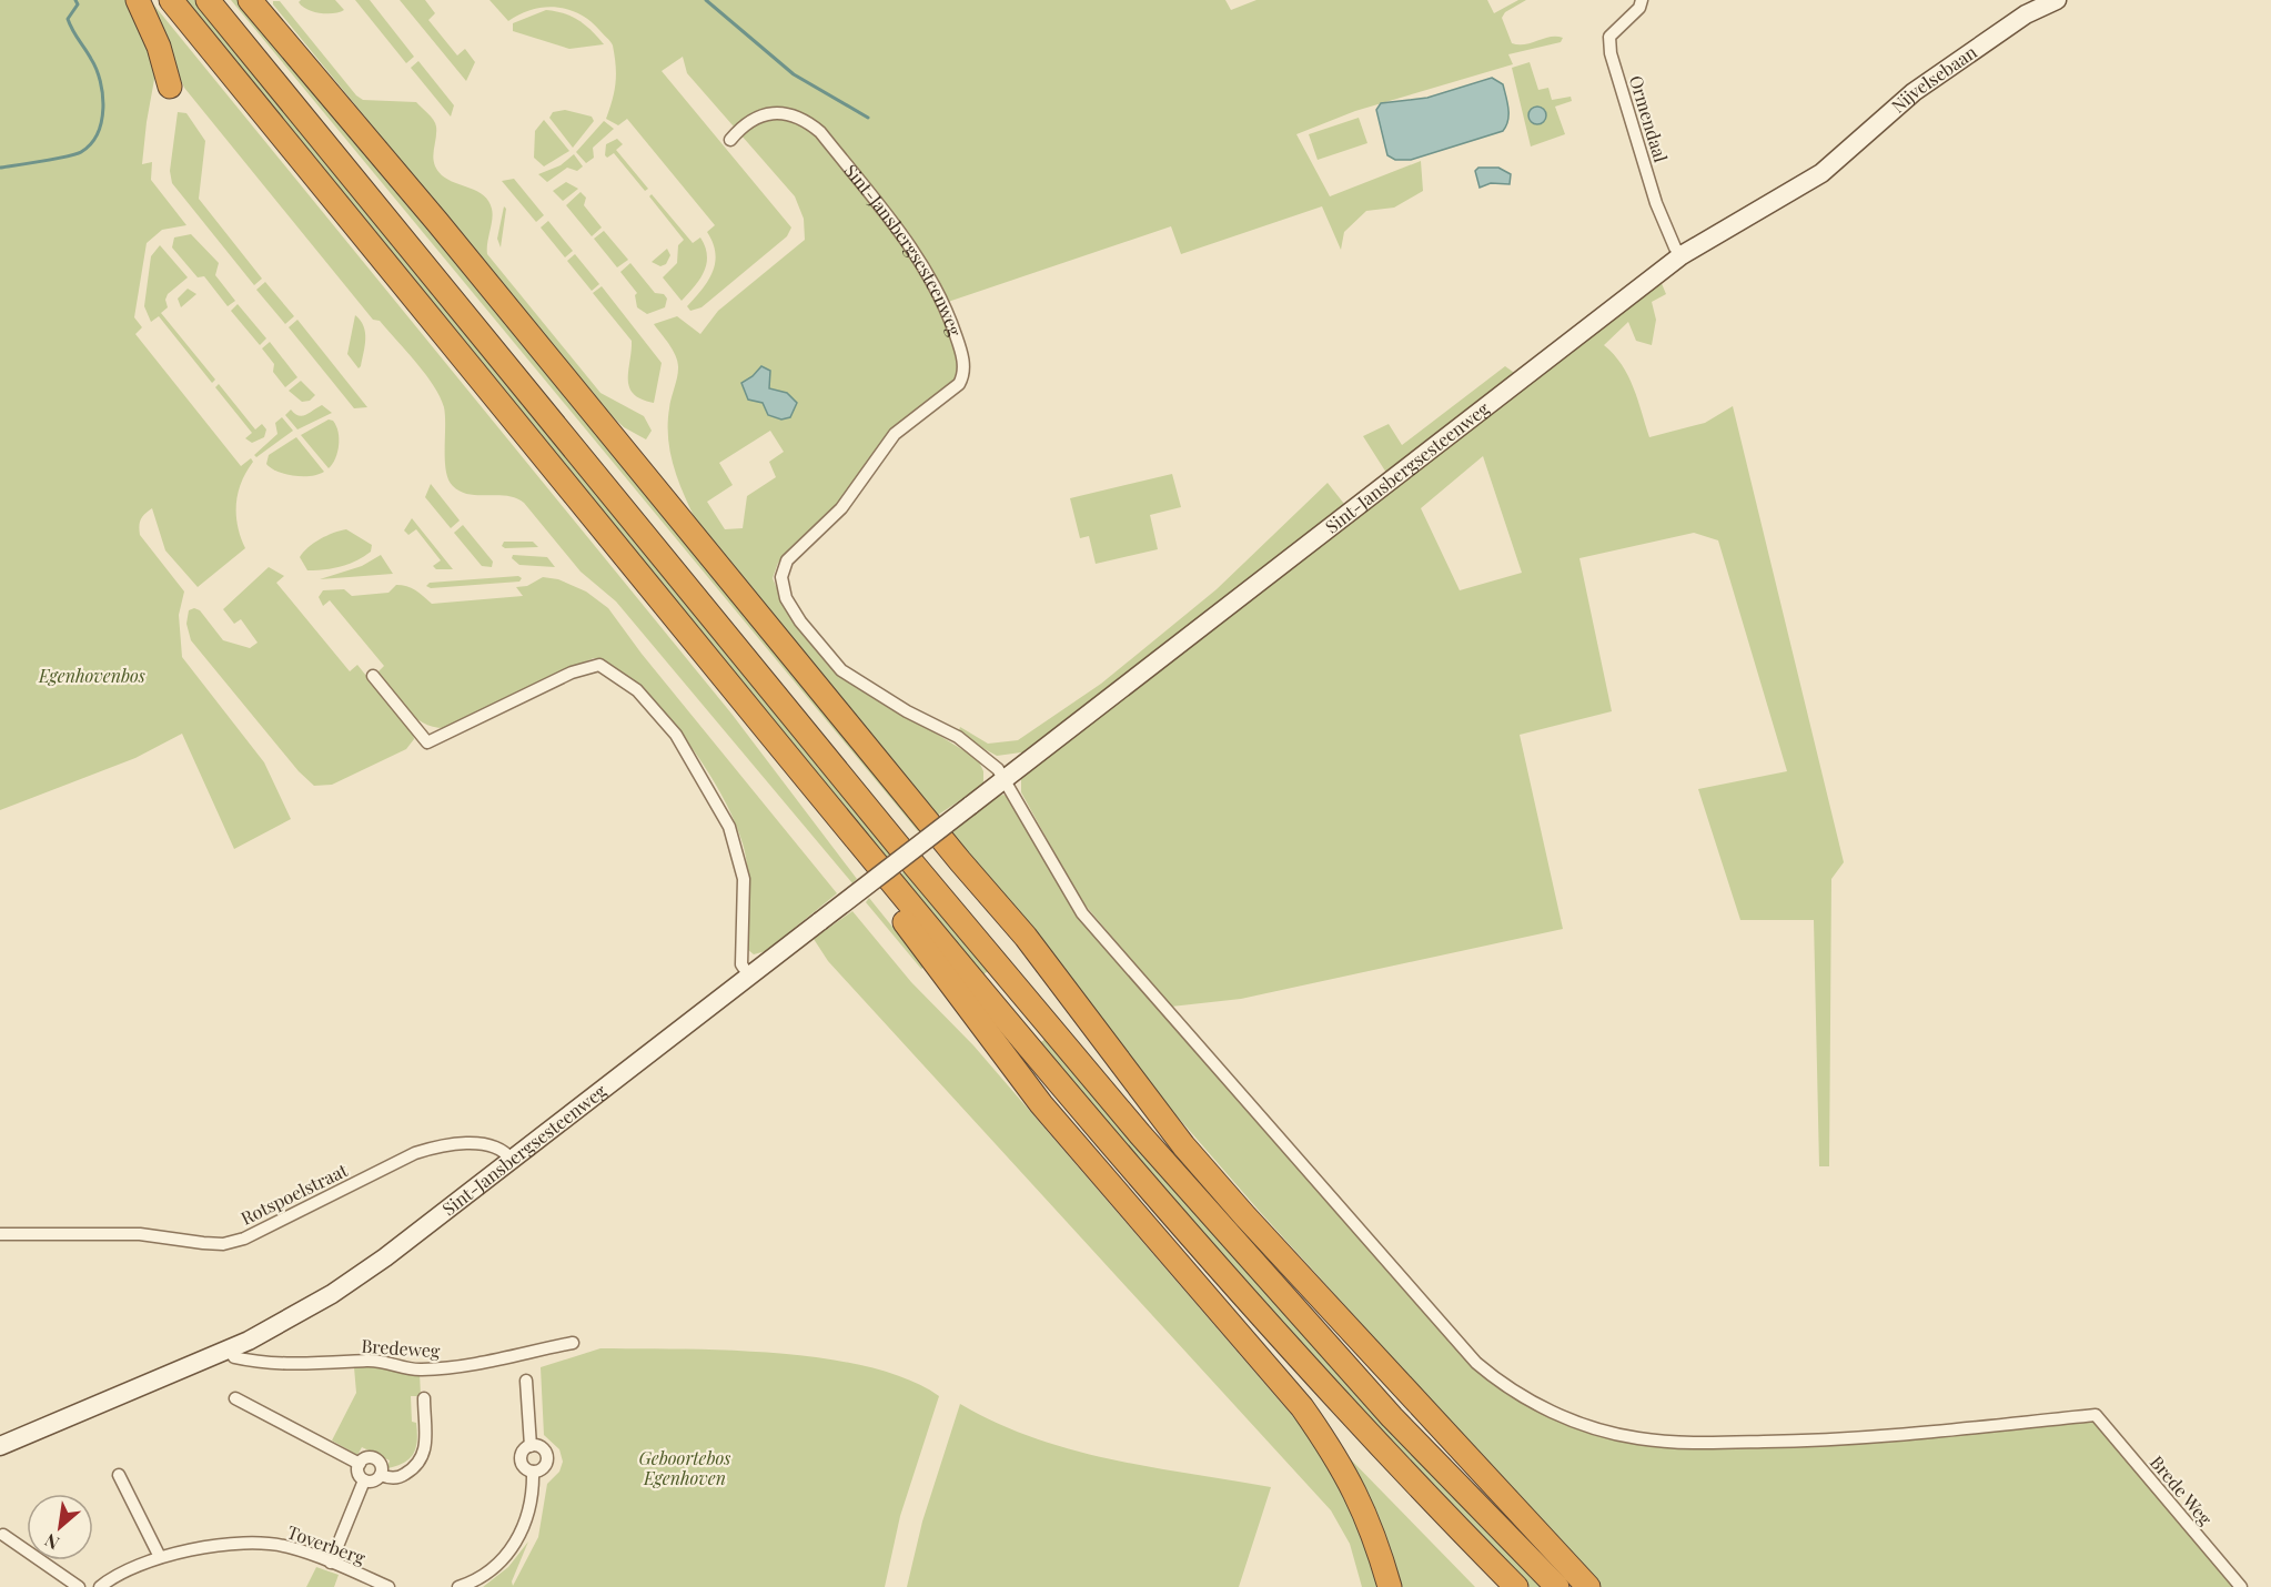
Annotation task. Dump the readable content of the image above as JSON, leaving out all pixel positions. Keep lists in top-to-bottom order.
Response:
{
  "streets": {
    "main road": ["Nijvelsebaan", "Sint-Jansbergsesteenweg"],
    "street": [
      "Ormendaal",
      "Rotspoelstraat",
      "Bredeweg",
      "Brede Weg",
      "Toverberg"
    ]
  },
  "crossings": [
    ["Nijvelsebaan", "Sint-Jansbergsesteenweg"],
    ["Ormendaal", "Sint-Jansbergsesteenweg"],
    ["Sint-Jansbergsesteenweg", "Rotspoelstraat"],
    ["Sint-Jansbergsesteenweg", "Bredeweg"],
    ["Sint-Jansbergsesteenweg", "Brede Weg"]
  ],
  "parks": ["Egenhovenbos", "Geboortebos Egenhoven"],
  "north": "bottom left"
}
